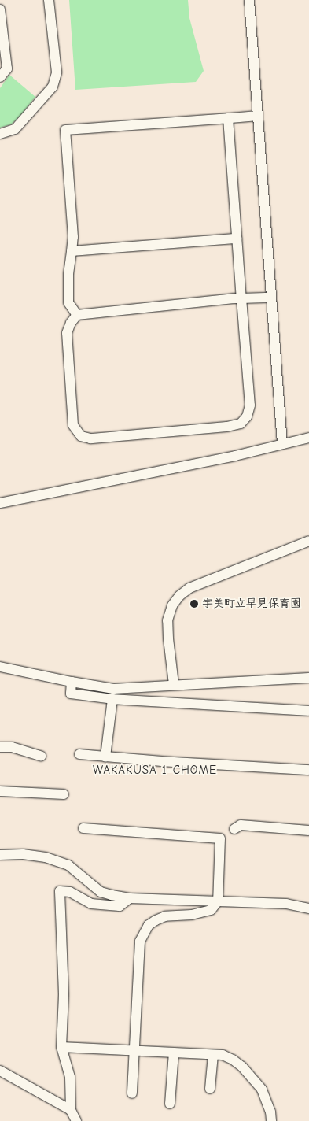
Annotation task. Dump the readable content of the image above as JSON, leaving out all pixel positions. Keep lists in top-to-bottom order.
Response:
{
  "districts": ["WAKAKUSA 1-CHOME"],
  "places": ["宇美町立早見保育園"]
}
